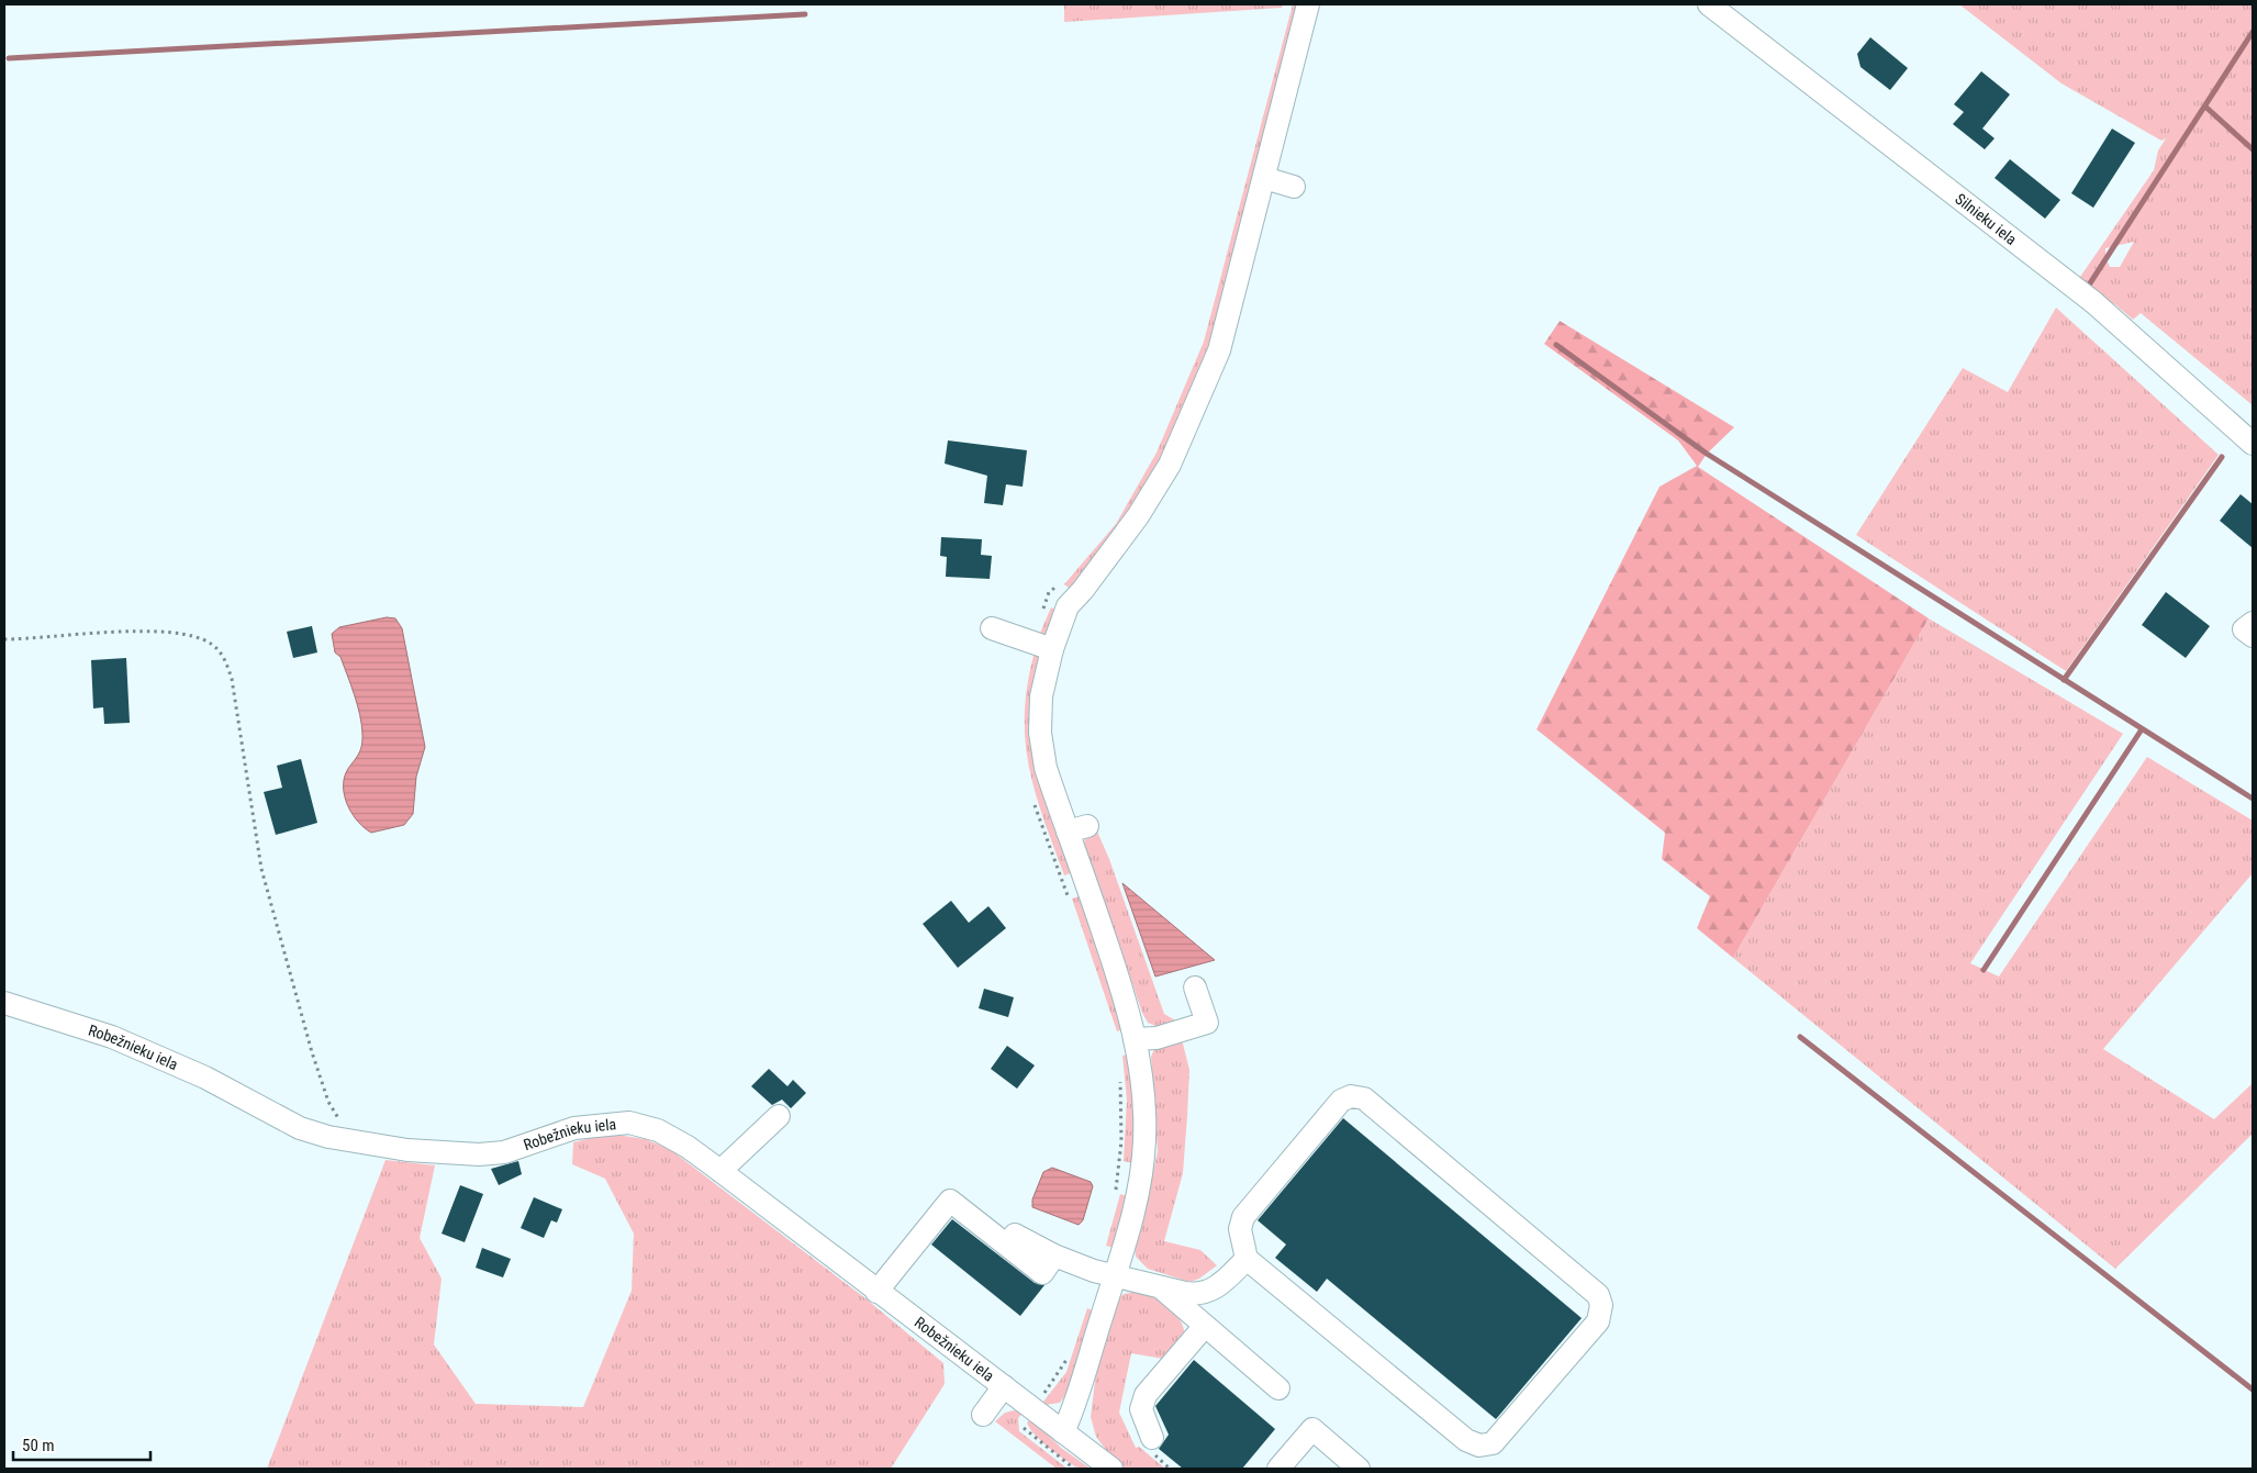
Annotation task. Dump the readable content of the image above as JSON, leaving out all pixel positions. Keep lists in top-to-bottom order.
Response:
{
  "streets": {
    "street": ["Silnieku iela", "Robežnieku iela"]
  },
  "scale_bar": "50 m"
}
